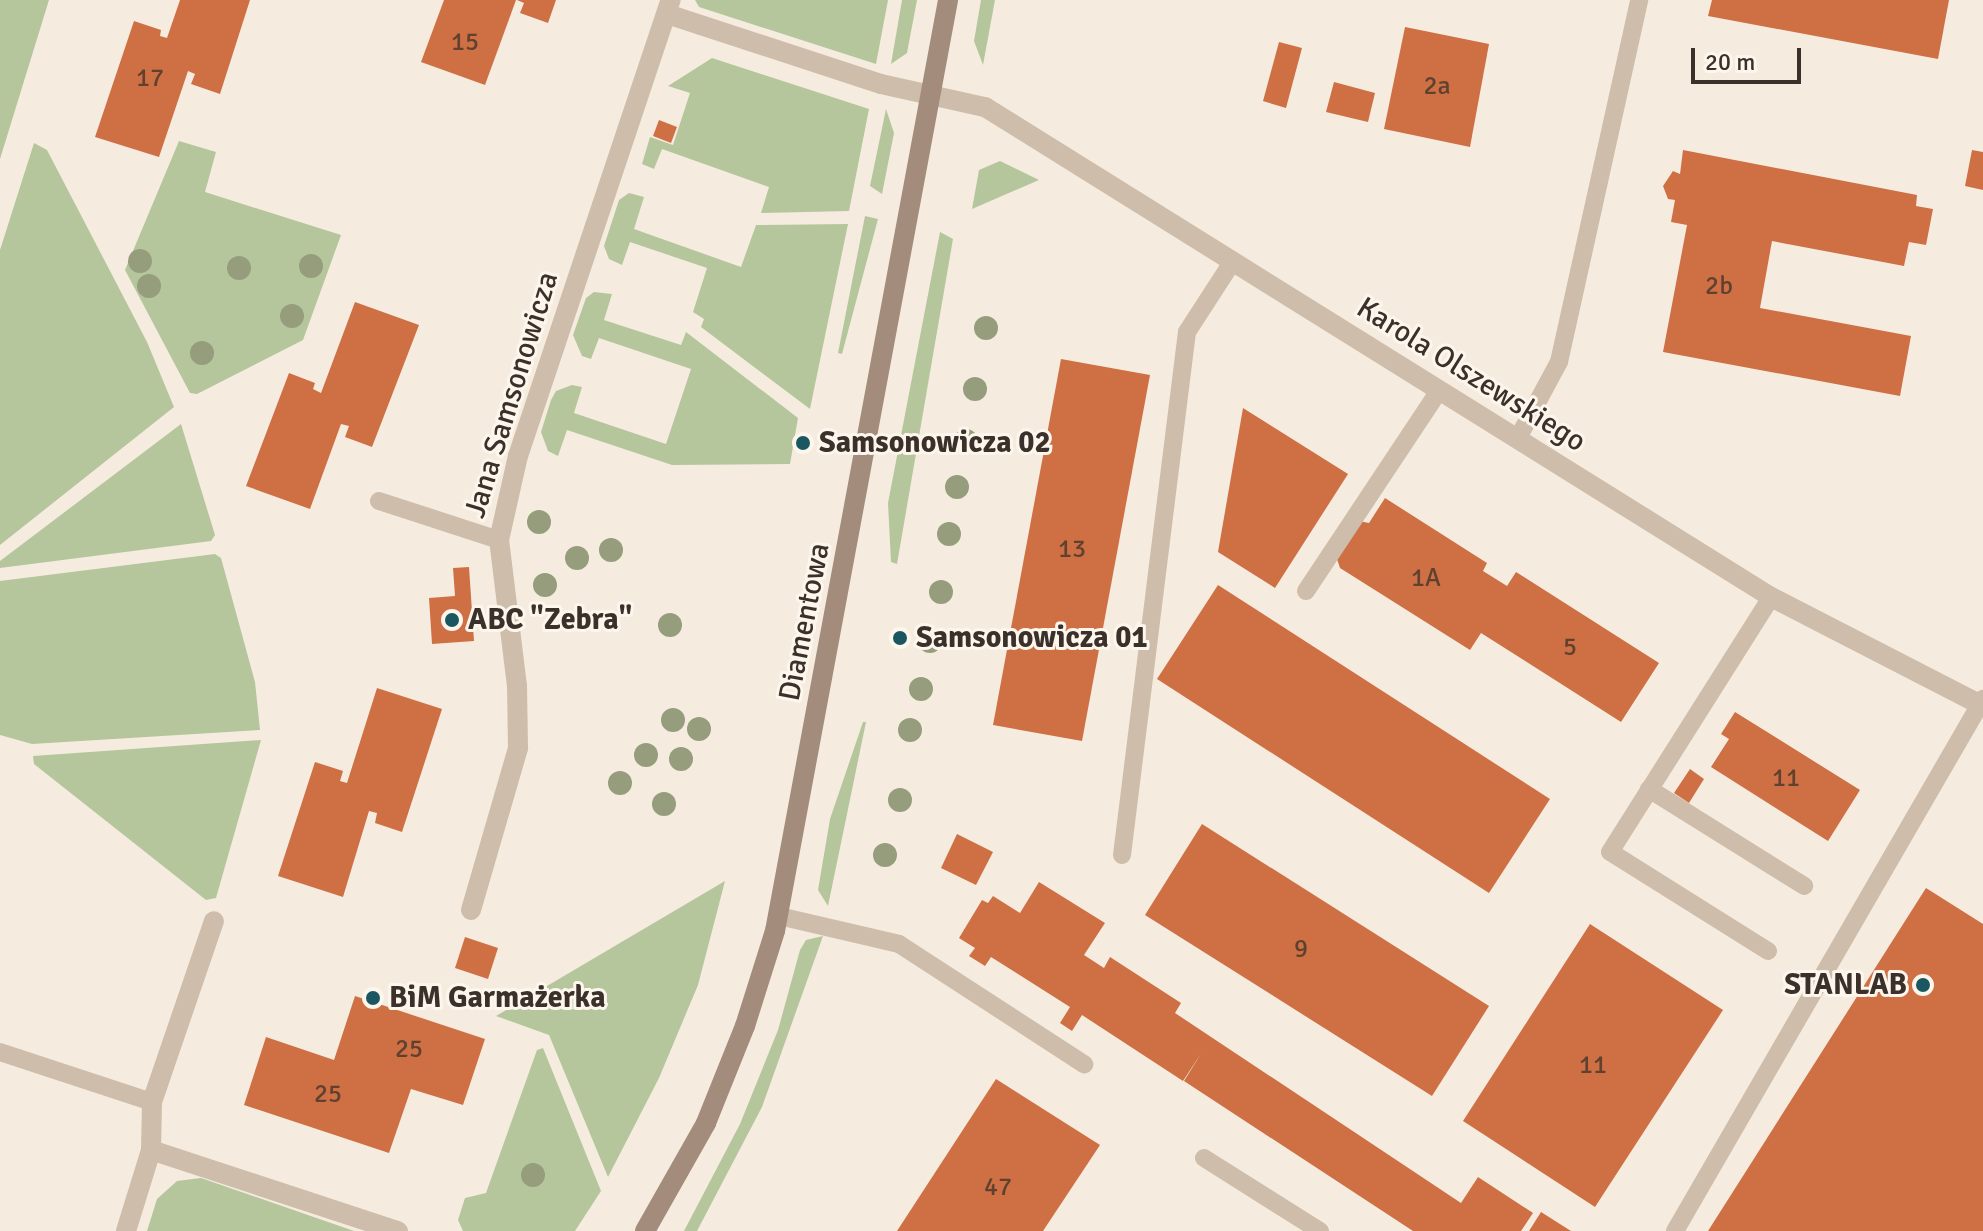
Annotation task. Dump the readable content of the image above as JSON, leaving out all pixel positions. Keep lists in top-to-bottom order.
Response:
{
  "streets": {
    "street": ["Karola Olszewskiego", "Jana Samsonowicza", "Diamentowa"]
  },
  "crossings": [
    ["Karola Olszewskiego", "Jana Samsonowicza"],
    ["Karola Olszewskiego", "Diamentowa"]
  ],
  "places": [
    "Samsonowicza 02",
    "ABC \"Zebra\"",
    "Samsonowicza 01",
    "STANLAB",
    "BiM Garmażerka"
  ],
  "house_numbers": [
    "15",
    "17",
    "2a",
    "2b",
    "13",
    "1A",
    "5",
    "11",
    "9",
    "25",
    "11",
    "25",
    "47"
  ],
  "scale_bar": "20 m"
}
